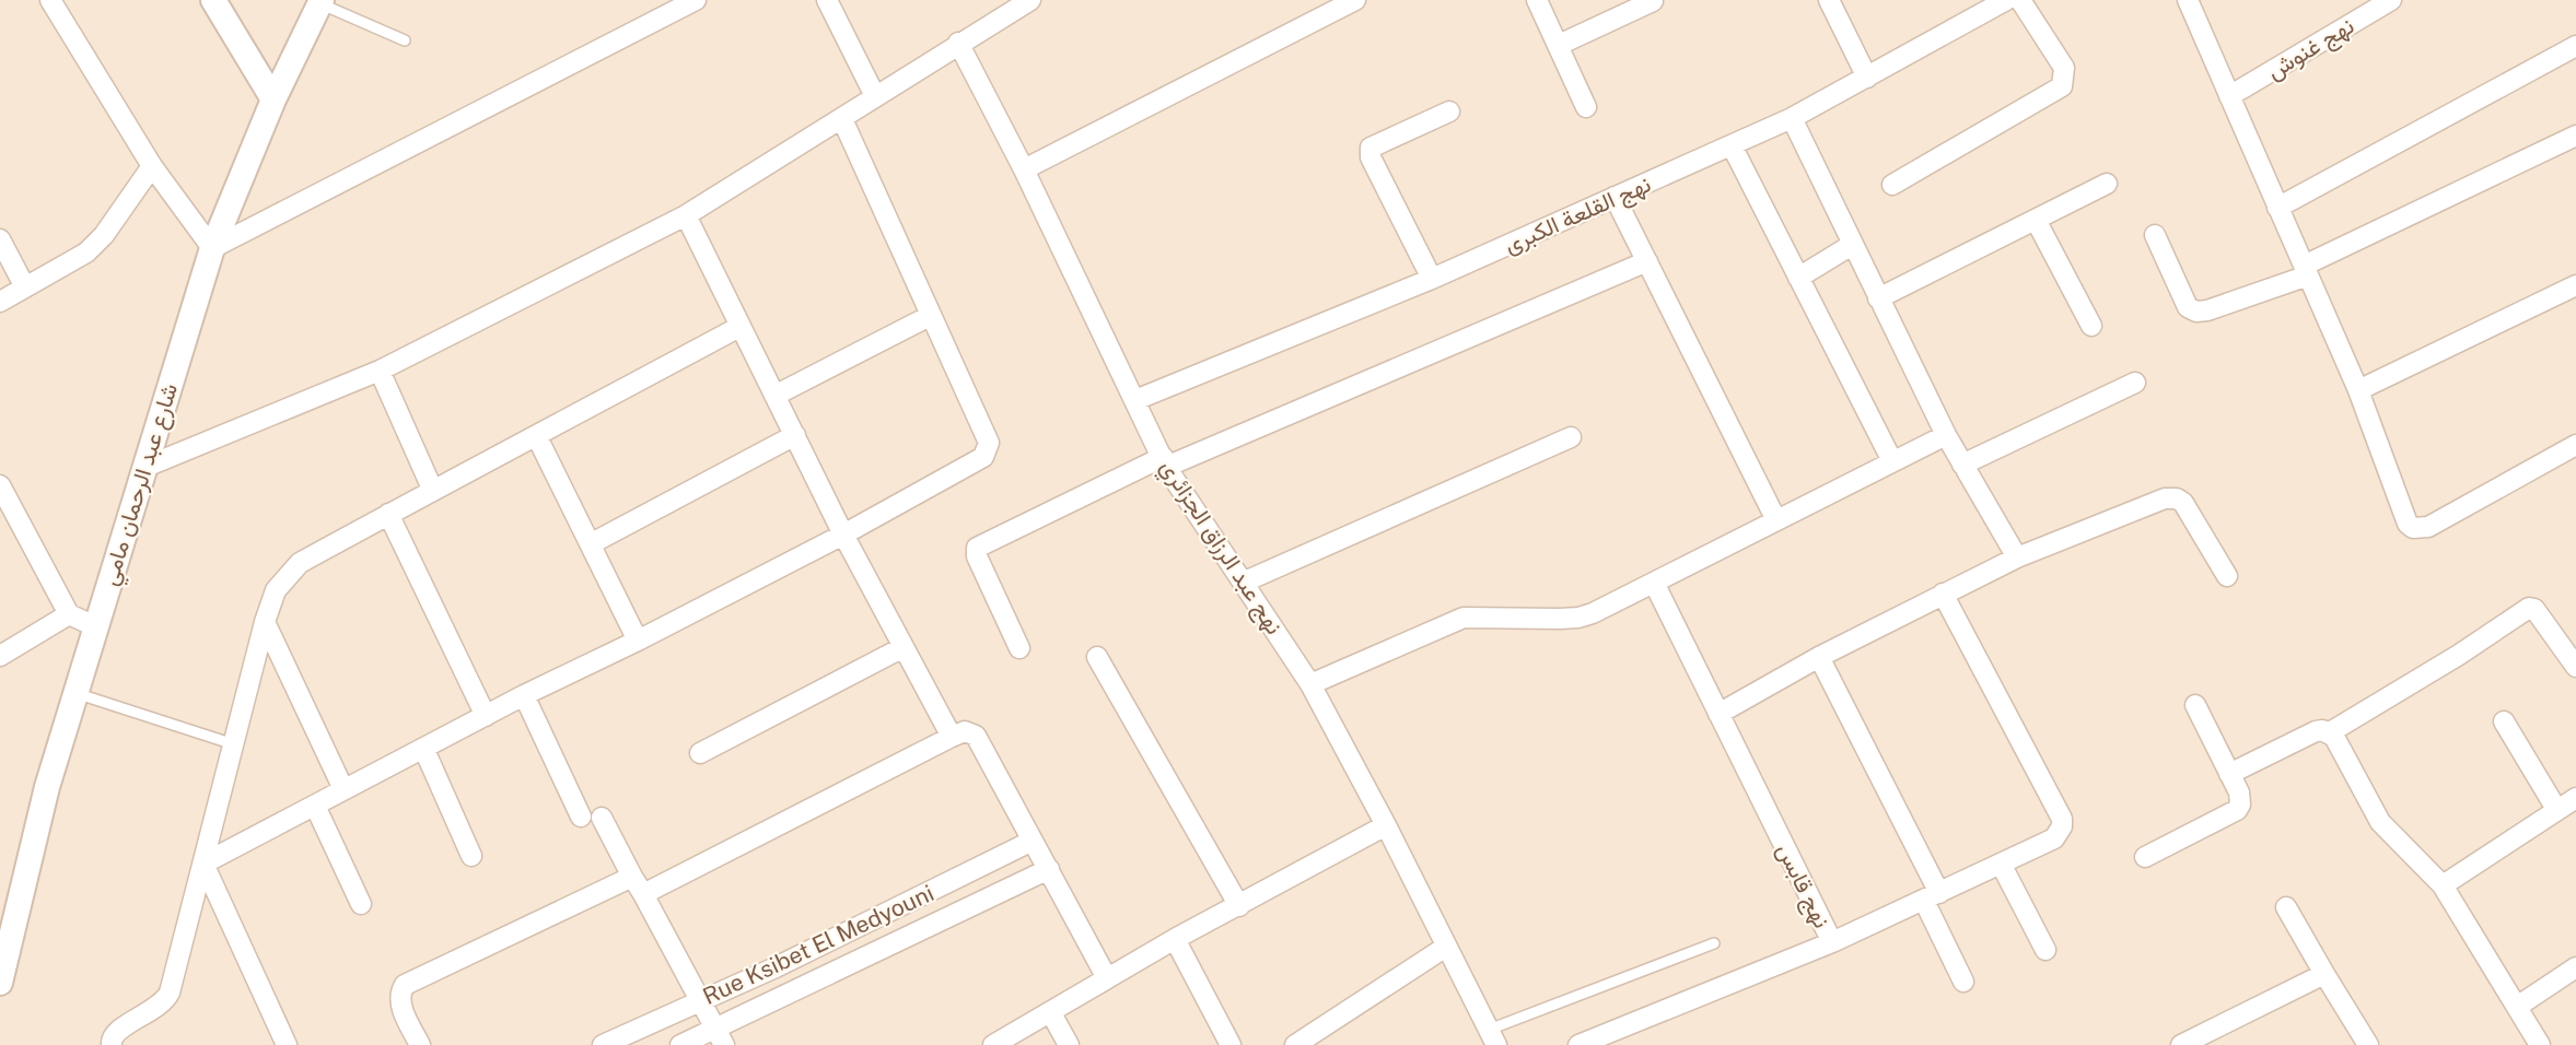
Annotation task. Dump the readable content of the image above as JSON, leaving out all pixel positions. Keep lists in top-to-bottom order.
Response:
{
  "streets": {
    "street": [
      "نهج غنوش",
      "نهج القلعة الكبرى",
      "شارع عبد الرحمان مامي",
      "نهج عبد الرزاق الجزائري",
      "نهج قابس",
      "Rue Ksibet El Medyouni"
    ]
  },
  "crossings": [
    ["نهج القلعة الكبرى", "نهج عبد الرزاق الجزائري"]
  ]
}
